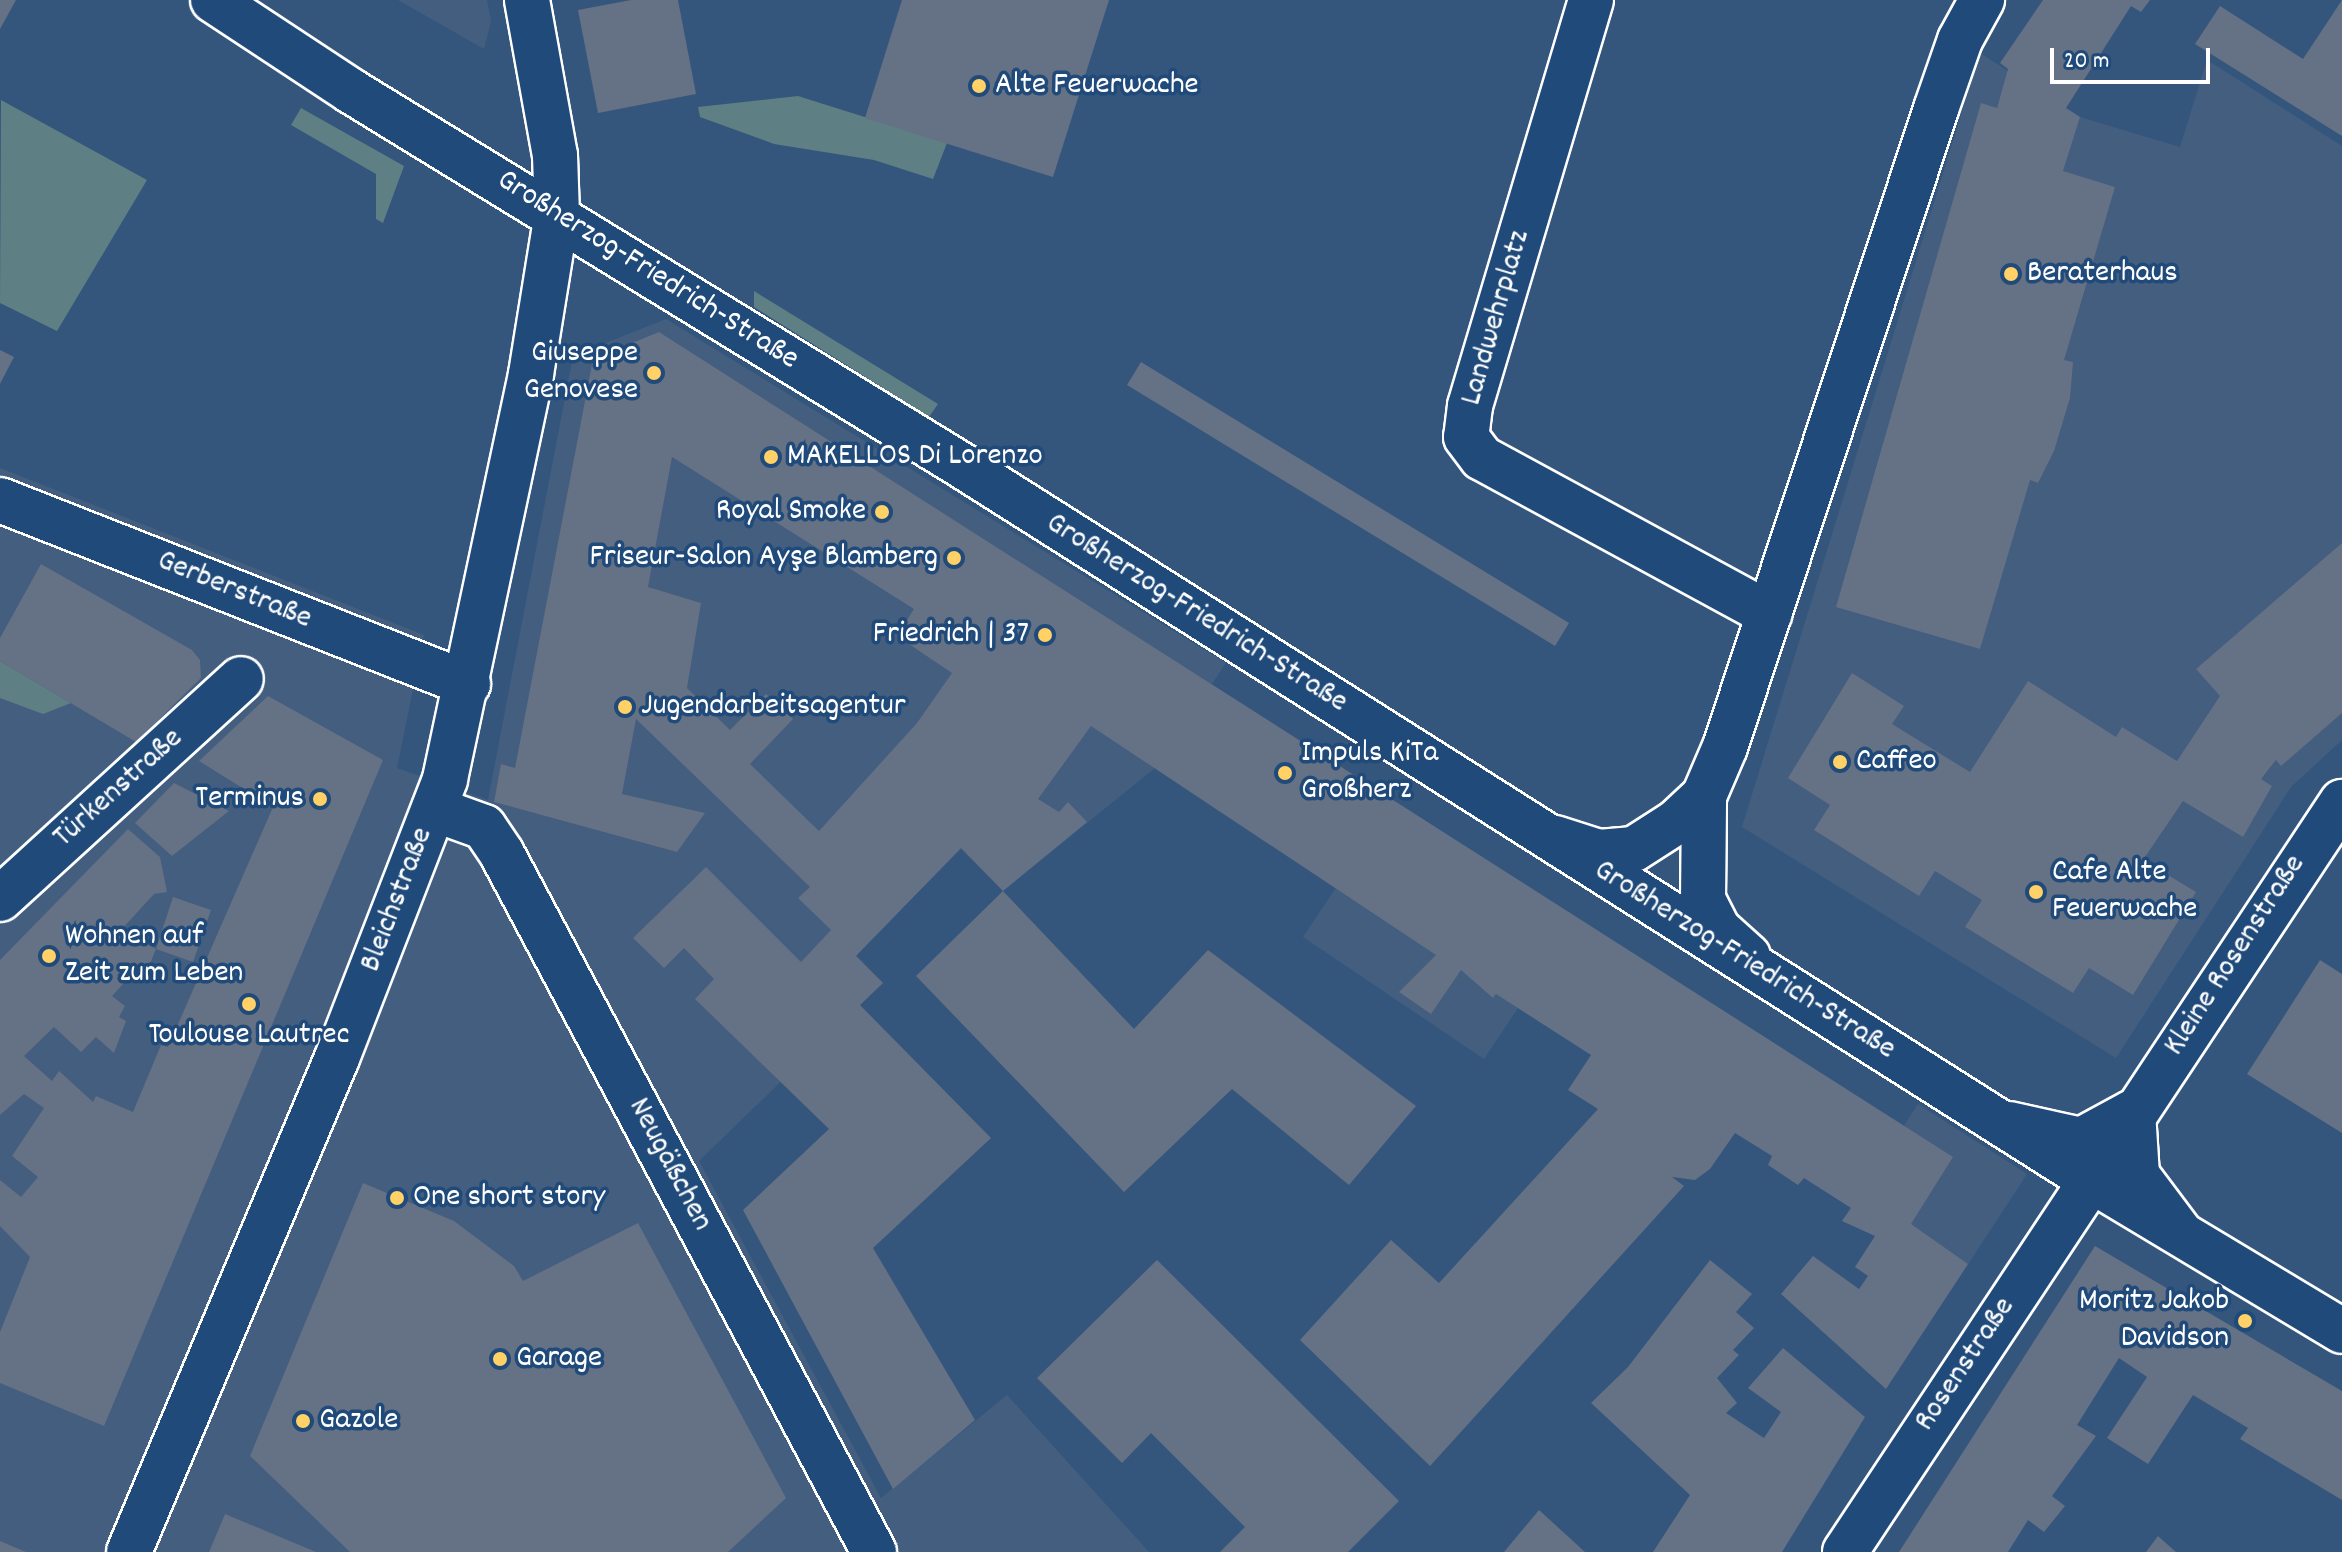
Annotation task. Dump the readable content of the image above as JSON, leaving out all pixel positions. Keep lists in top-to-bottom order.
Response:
{
  "streets": {
    "street": [
      "Großherzog-Friedrich-Straße",
      "Landwehrplatz",
      "Gerberstraße",
      "Türkenstraße",
      "Bleichstraße",
      "Kleine Rosenstraße",
      "Neugäßchen",
      "Rosenstraße"
    ]
  },
  "crossings": [
    ["Großherzog-Friedrich-Straße", "Bleichstraße"],
    ["Großherzog-Friedrich-Straße", "Kleine Rosenstraße"],
    ["Großherzog-Friedrich-Straße", "Rosenstraße"],
    ["Gerberstraße", "Bleichstraße"],
    ["Bleichstraße", "Neugäßchen"],
    ["Kleine Rosenstraße", "Rosenstraße"]
  ],
  "places": [
    "Alte Feuerwache",
    "Beraterhaus",
    "Giuseppe Genovese",
    "MAKELLOS Di Lorenzo",
    "Royal Smoke",
    "Friseur-Salon Ayşe Blamberg",
    "Friedrich | 37",
    "Jugendarbeitsagentur",
    "Caffeo",
    "Impuls KiTa Großherz",
    "Terminus",
    "Cafe Alte Feuerwache",
    "Wohnen auf Zeit zum Leben",
    "Toulouse Lautrec",
    "One short story",
    "Moritz Jakob Davidson",
    "Garage",
    "Gazole"
  ],
  "scale_bar": "20 m"
}
